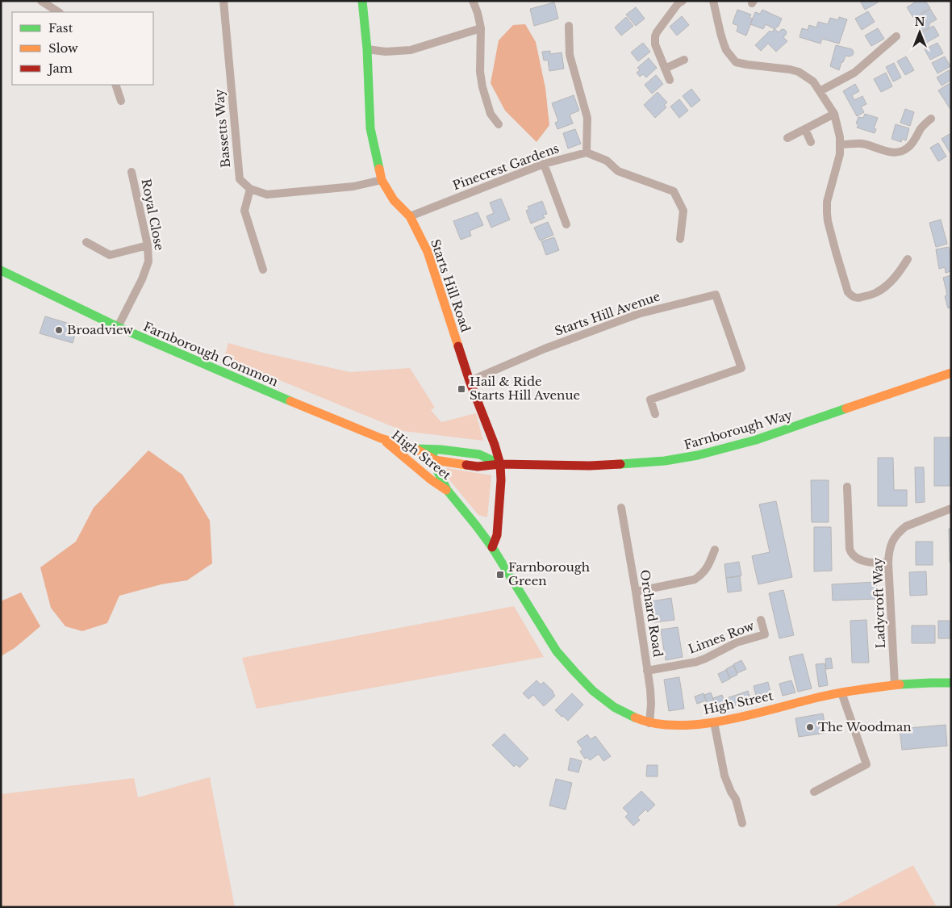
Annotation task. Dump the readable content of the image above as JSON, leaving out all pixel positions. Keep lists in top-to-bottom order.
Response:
{
  "streets": {
    "main road": [
      "Starts Hill Road",
      "Farnborough Common",
      "Farnborough Way",
      "High Street"
    ],
    "street": [
      "Bassetts Way",
      "Pinecrest Gardens",
      "Royal Close",
      "Starts Hill Avenue",
      "Ladycroft Way",
      "Orchard Road",
      "Limes Row"
    ]
  },
  "crossings": [
    ["Pinecrest Gardens", "Starts Hill Road"],
    ["Royal Close", "Farnborough Common"],
    ["Starts Hill Road", "Starts Hill Avenue"],
    ["Starts Hill Road", "Farnborough Common"],
    ["Starts Hill Road", "Farnborough Way"],
    ["Farnborough Common", "Farnborough Way"],
    ["Farnborough Common", "High Street"],
    ["High Street", "Ladycroft Way"],
    ["High Street", "Orchard Road"],
    ["Orchard Road", "Limes Row"]
  ],
  "places": {
    "other": ["Broadview", "The Woodman"],
    "transit": ["Hail & Ride Starts Hill Avenue", "Farnborough Green"]
  },
  "legend": ["Fast", "Slow", "Jam"],
  "north": "top"
}
